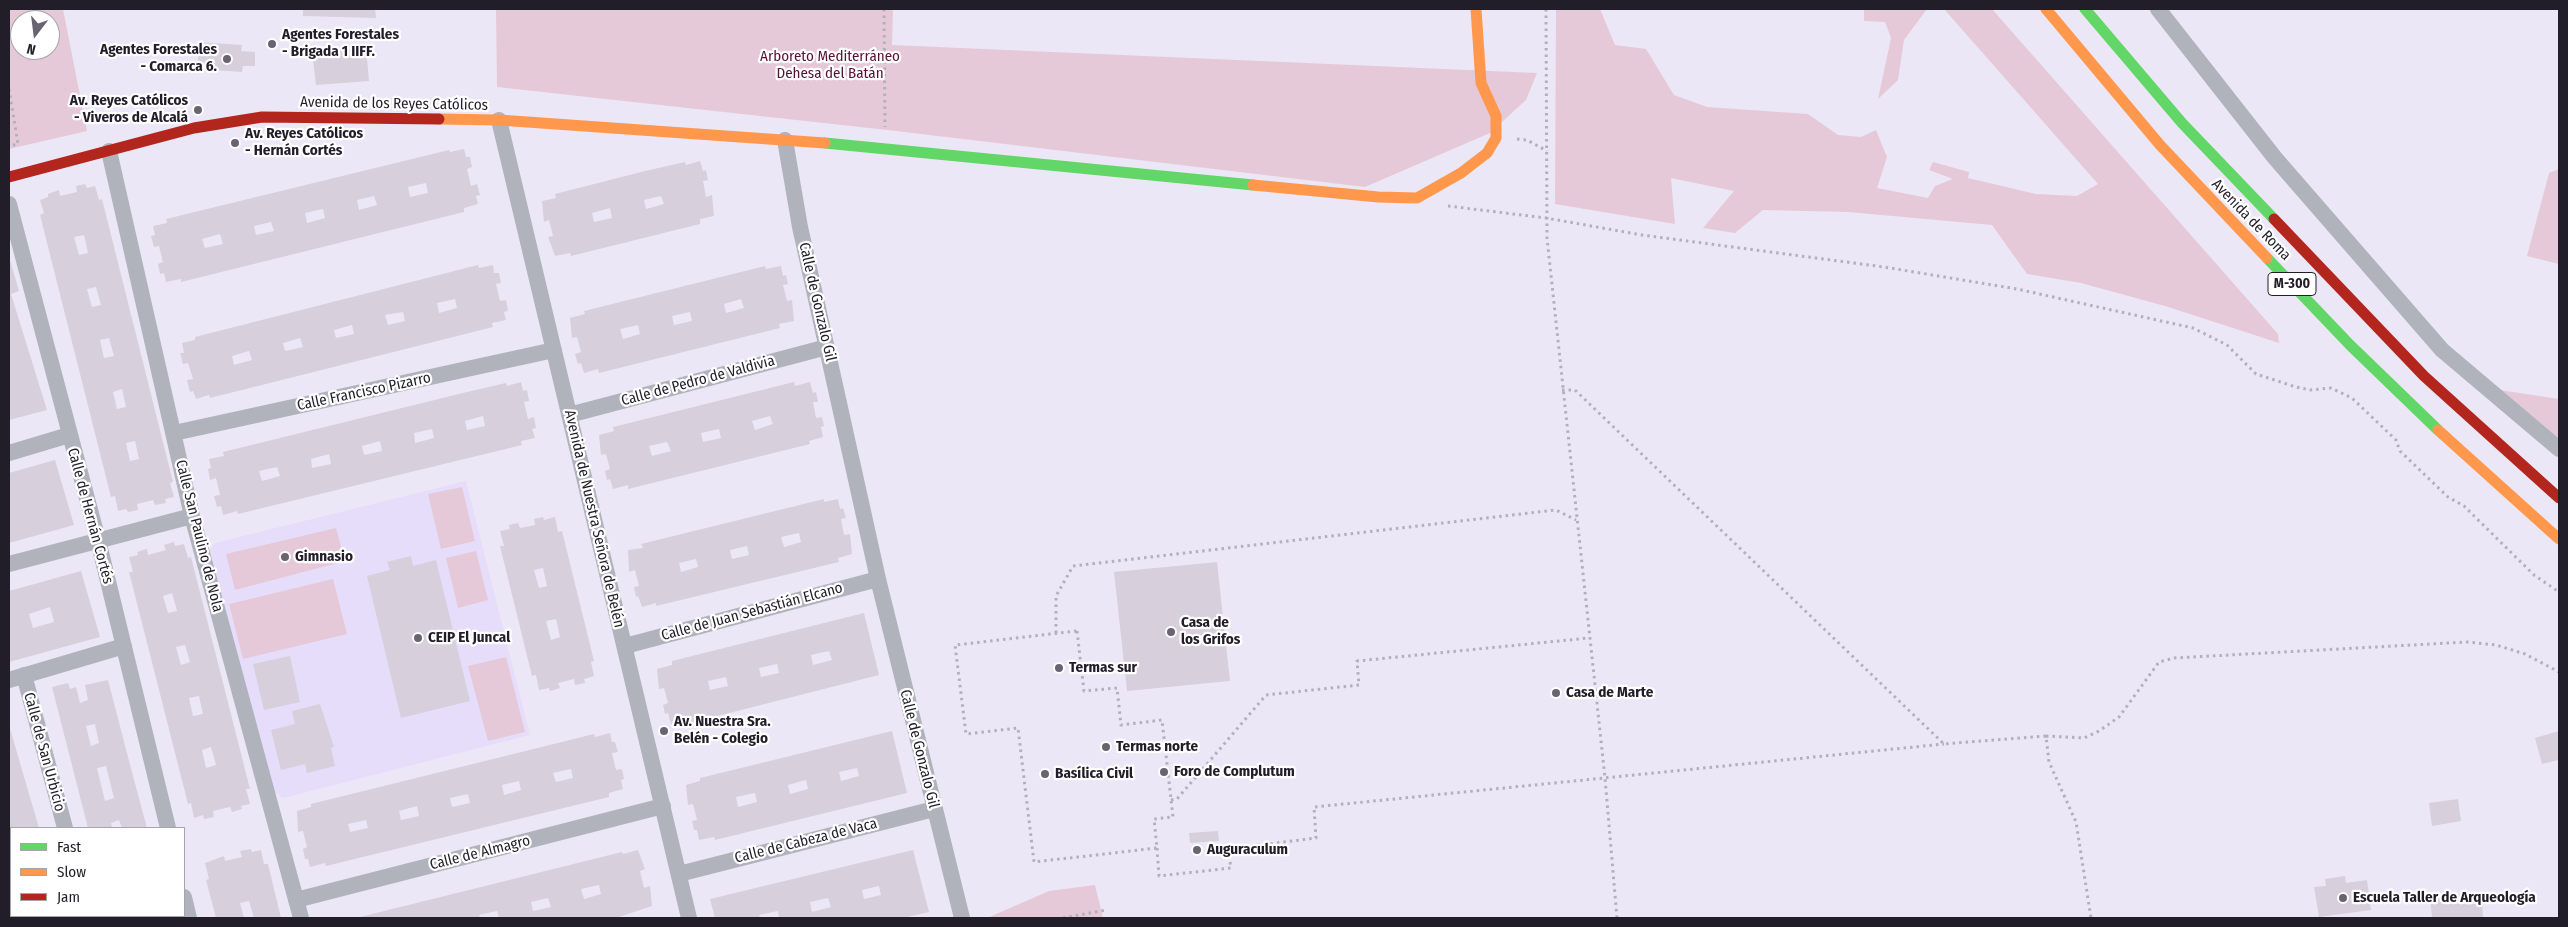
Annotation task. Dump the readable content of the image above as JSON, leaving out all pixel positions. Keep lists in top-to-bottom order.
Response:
{
  "streets": {
    "street": [
      "Avenida de los Reyes Católicos",
      "Avenida de Roma",
      "M-300",
      "Calle de Gonzalo Gil",
      "Calle de Pedro de Valdivia",
      "Calle Francisco Pizarro",
      "Calle de Hernán Cortés",
      "Avenida de Nuestra Señora de Belén",
      "Calle San Paulino de Nola",
      "Calle de Juan Sebastián Elcano",
      "Calle de San Urbicio",
      "Calle de Cabeza de Vaca",
      "Calle de Almagro"
    ]
  },
  "crossings": [
    ["Avenida de los Reyes Católicos", "Calle de Gonzalo Gil"],
    ["Avenida de los Reyes Católicos", "Avenida de Nuestra Señora de Belén"],
    ["Avenida de los Reyes Católicos", "Calle San Paulino de Nola"],
    ["Calle de Gonzalo Gil", "Calle de Pedro de Valdivia"],
    ["Calle de Gonzalo Gil", "Calle de Juan Sebastián Elcano"],
    ["Calle de Gonzalo Gil", "Calle de Cabeza de Vaca"],
    ["Calle de Pedro de Valdivia", "Avenida de Nuestra Señora de Belén"],
    ["Calle Francisco Pizarro", "Avenida de Nuestra Señora de Belén"],
    ["Calle Francisco Pizarro", "Calle San Paulino de Nola"],
    ["Avenida de Nuestra Señora de Belén", "Calle de Juan Sebastián Elcano"],
    ["Avenida de Nuestra Señora de Belén", "Calle de Cabeza de Vaca"],
    ["Avenida de Nuestra Señora de Belén", "Calle de Almagro"],
    ["Calle San Paulino de Nola", "Calle de Almagro"]
  ],
  "parks": ["Arboreto Mediterráneo Dehesa del Batán"],
  "places": [
    "Agentes Forestales - Brigada 1 IIFF.",
    "Agentes Forestales - Comarca 6.",
    "Av. Reyes Católicos - Viveros de Alcalá",
    "Av. Reyes Católicos - Hernán Cortés",
    "Gimnasio",
    "Casa de los Grifos",
    "CEIP El Juncal",
    "Termas sur",
    "Casa de Marte",
    "Av. Nuestra Sra. Belén - Colegio",
    "Termas norte",
    "Foro de Complutum",
    "Basílica Civil",
    "Auguraculum",
    "Escuela Taller de Arqueología"
  ],
  "legend": ["Fast", "Slow", "Jam"],
  "north": "bottom"
}
